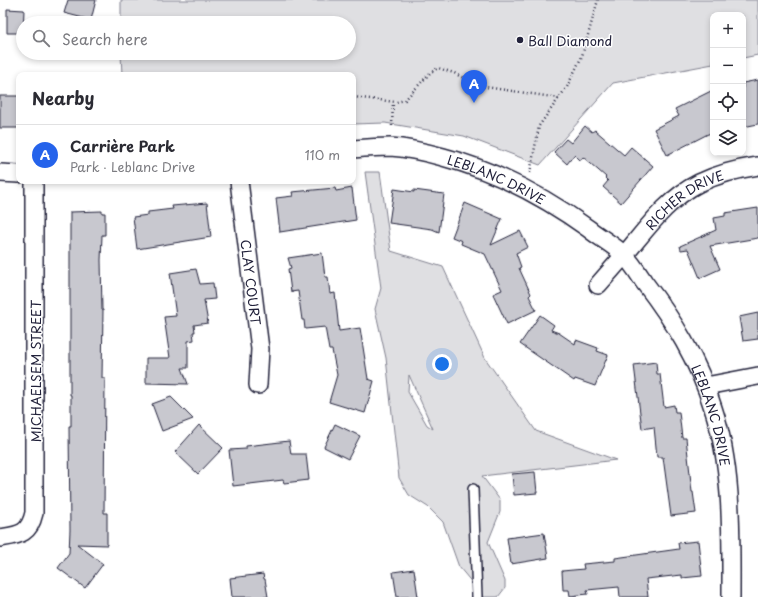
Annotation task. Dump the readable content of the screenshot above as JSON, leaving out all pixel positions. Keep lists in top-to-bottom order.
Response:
{
  "streets": {
    "street": [
      "LEBLANC DRIVE",
      "RICHER DRIVE",
      "CLAY COURT",
      "MICHAELSEM STREET"
    ]
  },
  "crossings": [
    ["LEBLANC DRIVE", "RICHER DRIVE"]
  ],
  "places": ["Ball Diamond"],
  "page": {
    "map_buttons": ["+", "−"],
    "search": "Search here",
    "pins": "A",
    "heading": "Nearby",
    "list": [
      {
        "mark": "A",
        "name": "Carrière Park",
        "note": "Park · Leblanc Drive",
        "value": "110 m"
      }
    ]
  }
}
